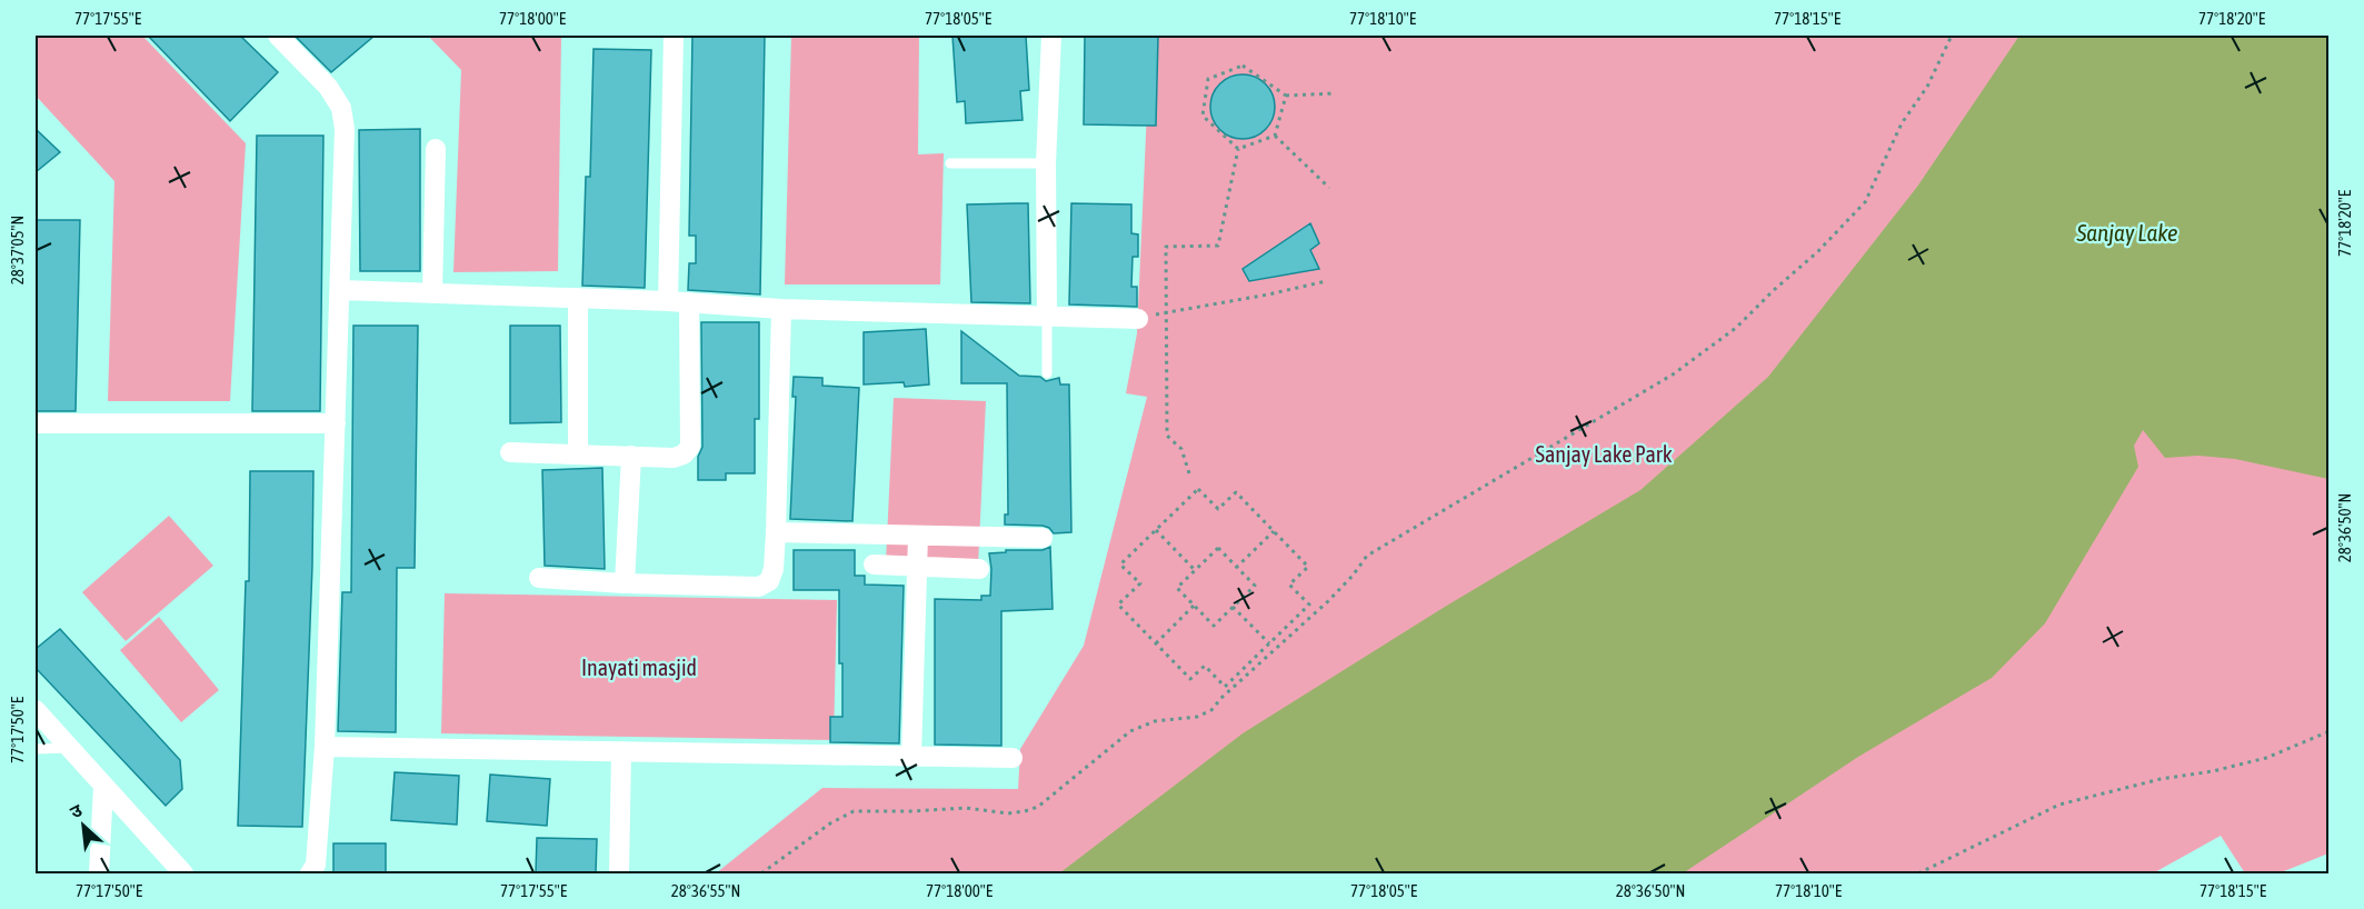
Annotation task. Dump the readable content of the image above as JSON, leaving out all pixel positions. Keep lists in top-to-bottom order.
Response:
{
  "water": ["Sanjay Lake"],
  "parks": ["Sanjay Lake Park", "Inayati masjid"],
  "north": "top left",
  "coordinates": [
    "77°17'55\"E",
    "77°18'00\"E",
    "77°18'05\"E",
    "77°18'10\"E",
    "77°18'15\"E",
    "77°18'20\"E",
    "28°37'05\"N",
    "28°36'50\"N",
    "77°17'50\"E",
    "28°36'55\"N"
  ]
}
